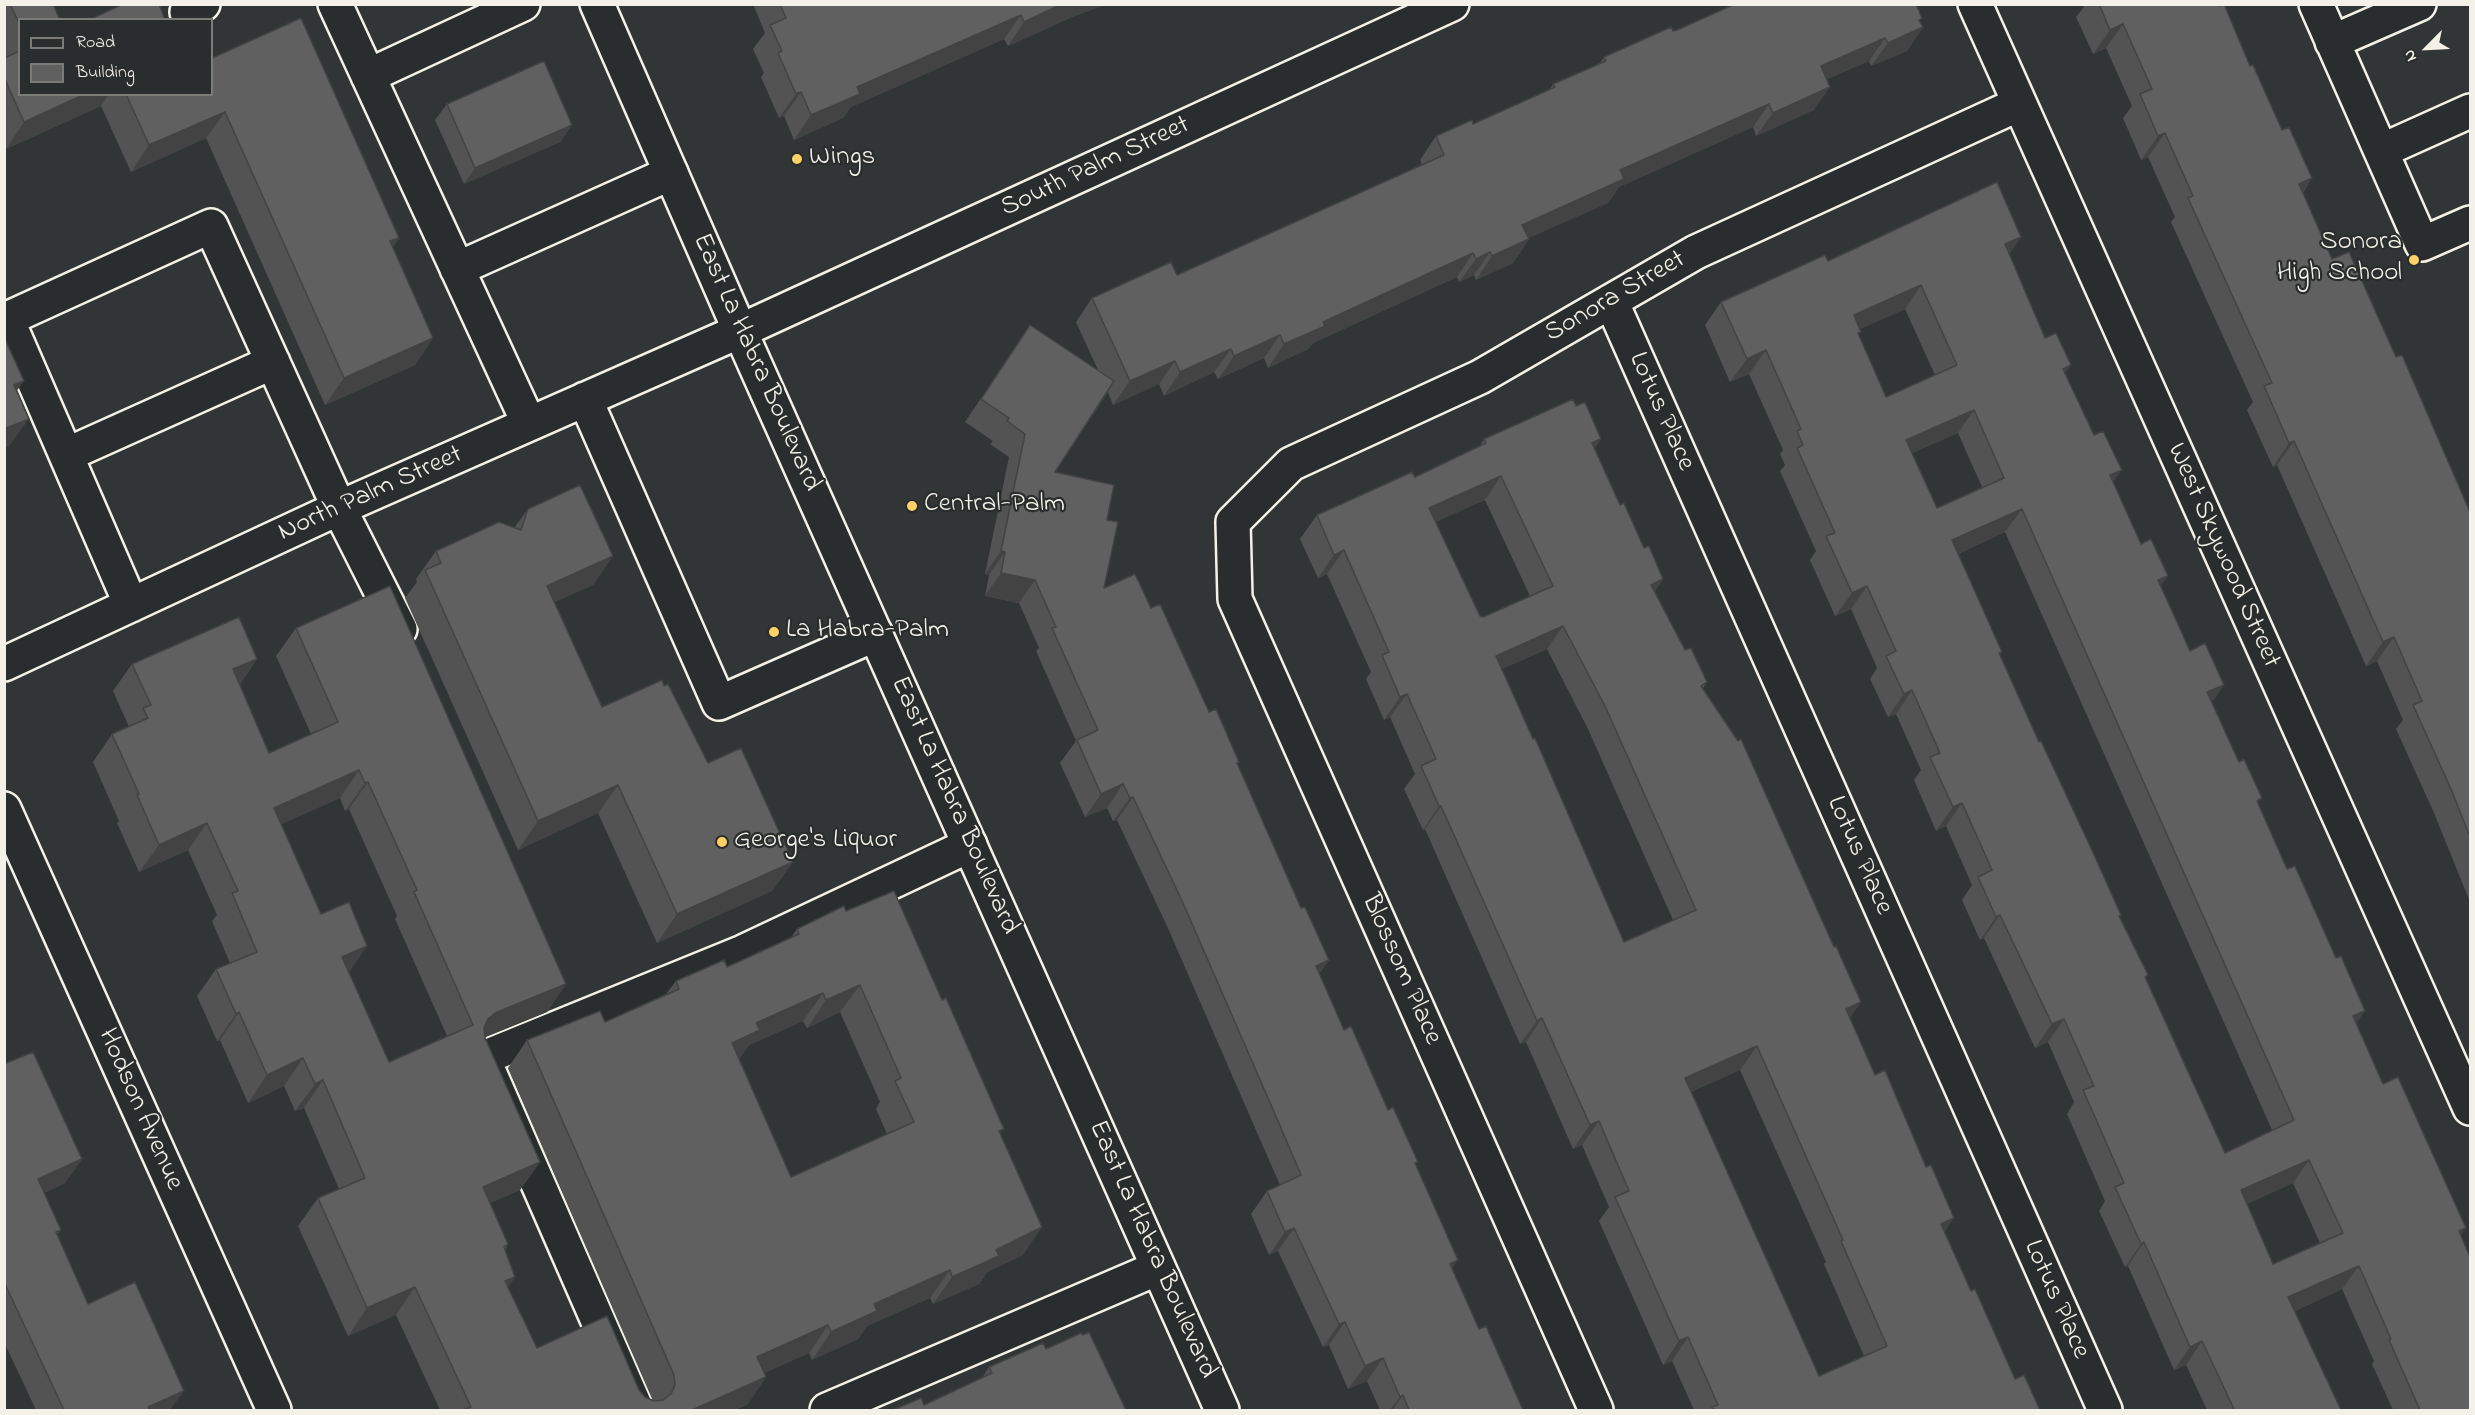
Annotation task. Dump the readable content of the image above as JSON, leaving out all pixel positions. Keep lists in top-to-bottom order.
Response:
{
  "streets": {
    "street": [
      "South Palm Street",
      "Sonora Street",
      "East La Habra Boulevard",
      "Lotus Place",
      "North Palm Street",
      "West Skywood Street",
      "Blossom Place",
      "Hodson Avenue"
    ]
  },
  "crossings": [
    ["South Palm Street", "East La Habra Boulevard"],
    ["South Palm Street", "North Palm Street"],
    ["Sonora Street", "Lotus Place"],
    ["Sonora Street", "West Skywood Street"],
    ["Sonora Street", "Blossom Place"],
    ["East La Habra Boulevard", "North Palm Street"]
  ],
  "places": [
    "Wings",
    "Sonora High School",
    "Central-Palm",
    "La Habra-Palm",
    "George's Liquor"
  ],
  "legend": ["Road", "Building"],
  "north": "bottom left"
}
